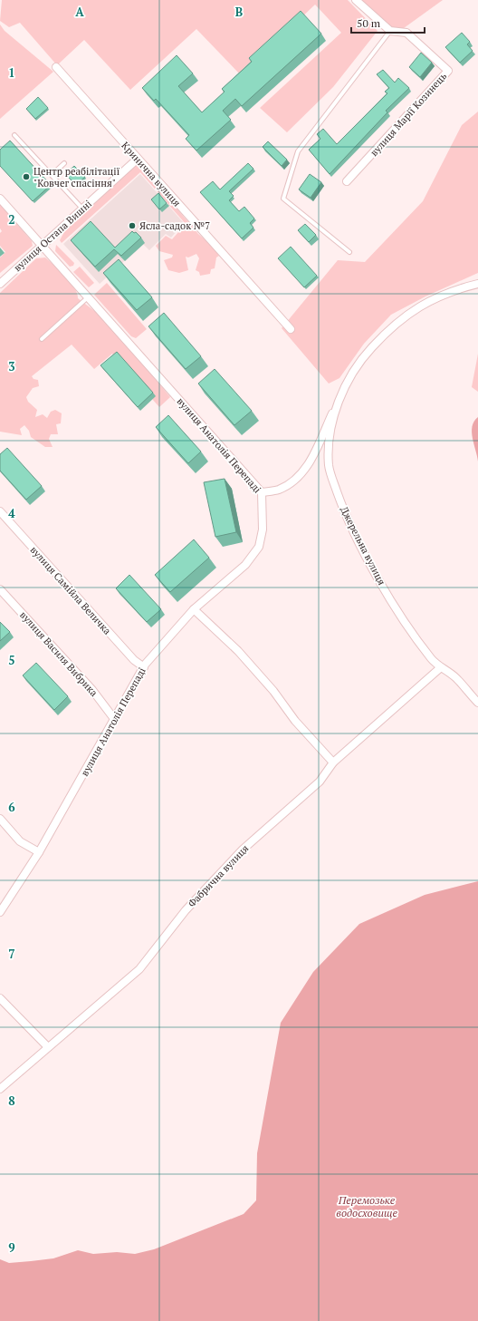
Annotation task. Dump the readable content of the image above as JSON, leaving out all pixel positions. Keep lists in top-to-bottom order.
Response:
{
  "streets": {
    "street": [
      "вулиця Марії Козинець",
      "Кринична вулиця",
      "вулиця Остапа Вишні",
      "вулиця Анатолія Перепаді",
      "Джерельна вулиця",
      "вулиця Самійла Величка",
      "вулиця Василя Вибрика",
      "Фабрична вулиця"
    ]
  },
  "crossings": [
    ["Кринична вулиця", "вулиця Остапа Вишні"],
    ["вулиця Остапа Вишні", "вулиця Анатолія Перепаді"],
    ["вулиця Анатолія Перепаді", "вулиця Самійла Величка"],
    ["вулиця Анатолія Перепаді", "вулиця Василя Вибрика"],
    ["Джерельна вулиця", "Фабрична вулиця"]
  ],
  "water": ["Перемозьке водосховище"],
  "places": ["Центр реабілітації \"Ковчег спасіння\"", "Ясла-садок №7"],
  "scale_bar": "50 m",
  "grid": {
    "columns": ["A", "B"],
    "rows": [
      "1",
      "2",
      "3",
      "4",
      "5",
      "6",
      "7",
      "8",
      "9"
    ]
  }
}
